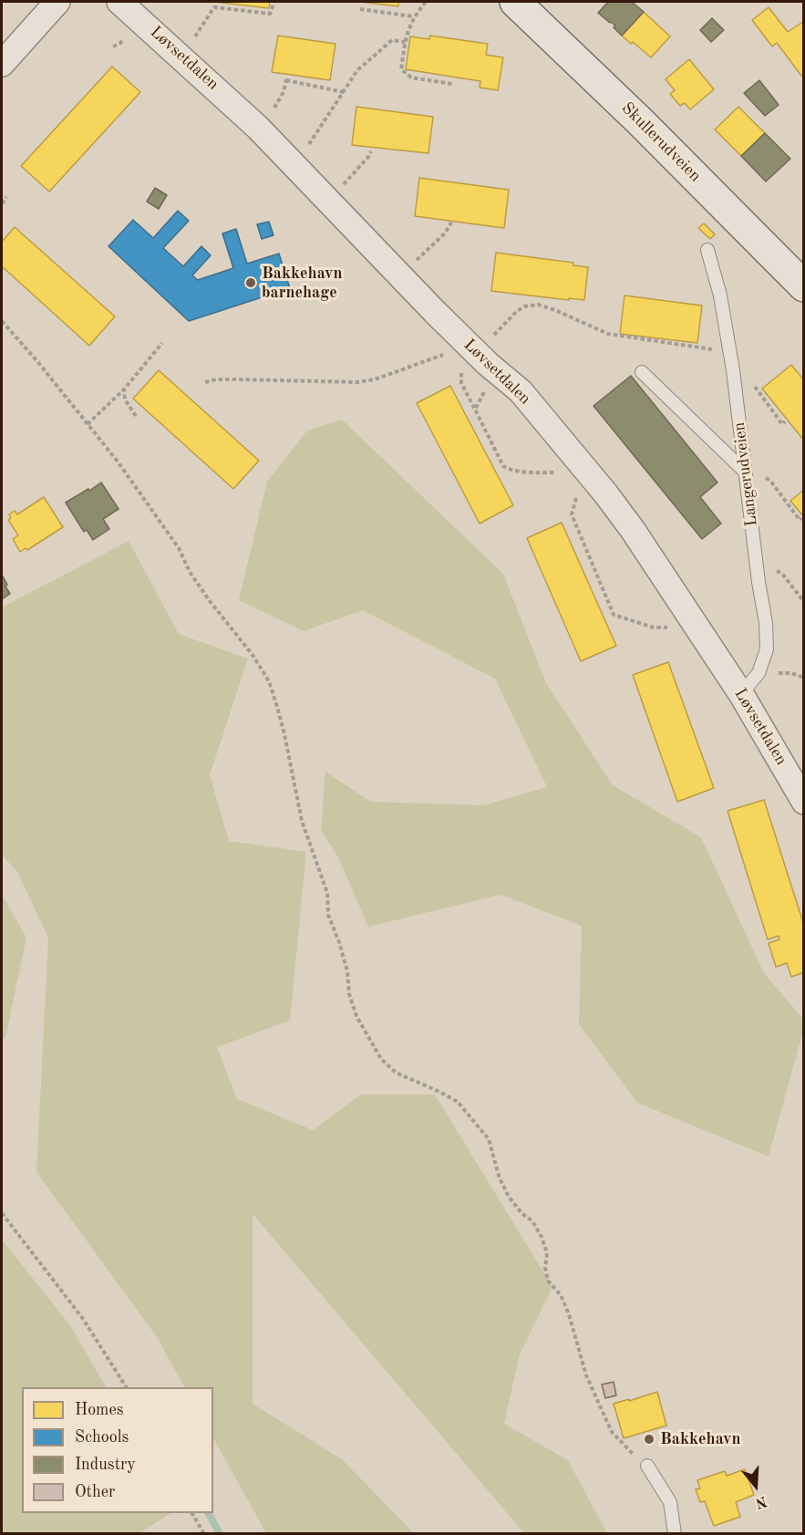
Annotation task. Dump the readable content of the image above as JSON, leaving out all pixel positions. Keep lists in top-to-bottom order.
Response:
{
  "streets": {
    "main road": ["Skullerudveien"],
    "street": ["Løvsetdalen"],
    "lane": ["Langerudveien"]
  },
  "crossings": [
    ["Løvsetdalen", "Langerudveien"]
  ],
  "places": ["Bakkehavn barnehage", "Bakkehavn"],
  "legend": [
    "Homes",
    "Schools",
    "Industry",
    "Other"
  ],
  "north": "bottom"
}
